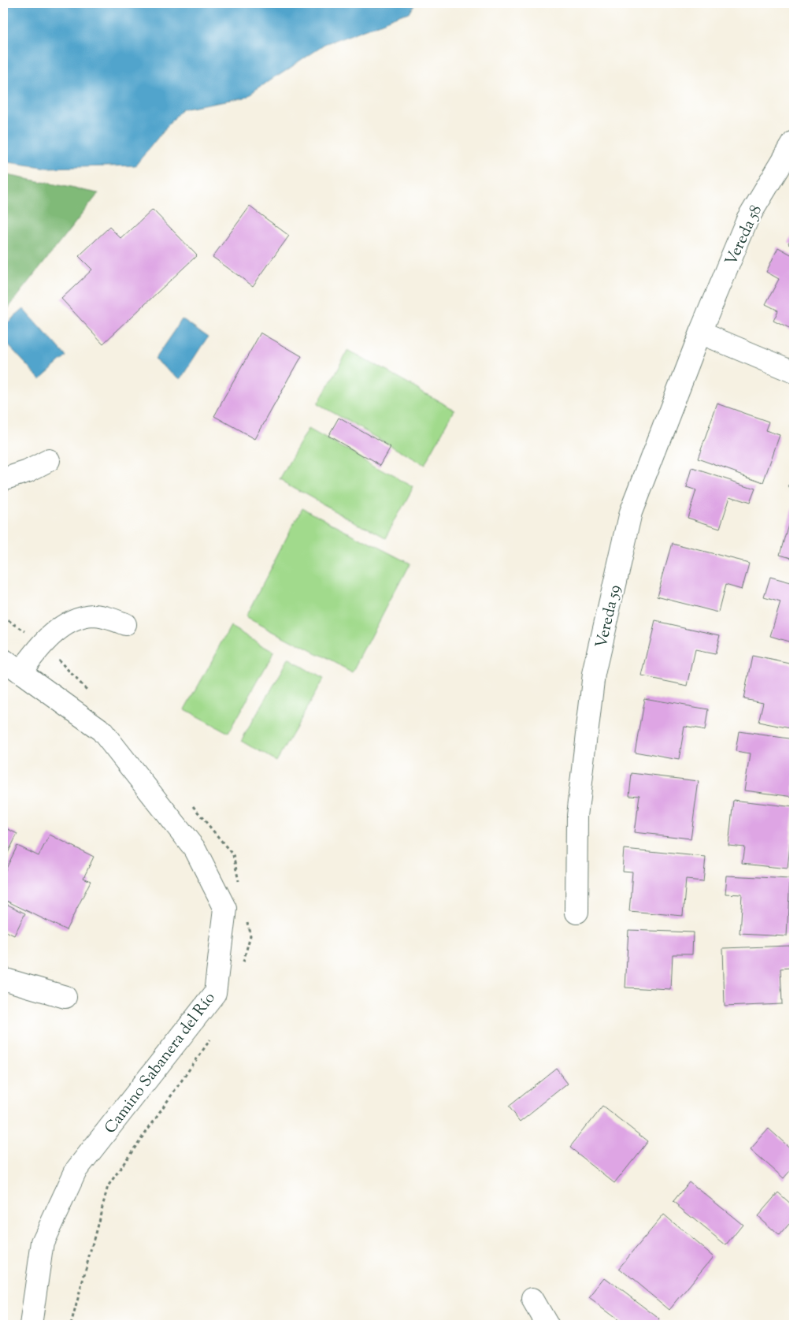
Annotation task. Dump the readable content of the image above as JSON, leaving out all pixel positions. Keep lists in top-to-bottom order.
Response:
{
  "streets": {
    "street": ["Vereda 58", "Vereda 59", "Camino Sabanera del Río"]
  },
  "crossings": [
    ["Vereda 58", "Vereda 59"]
  ]
}
